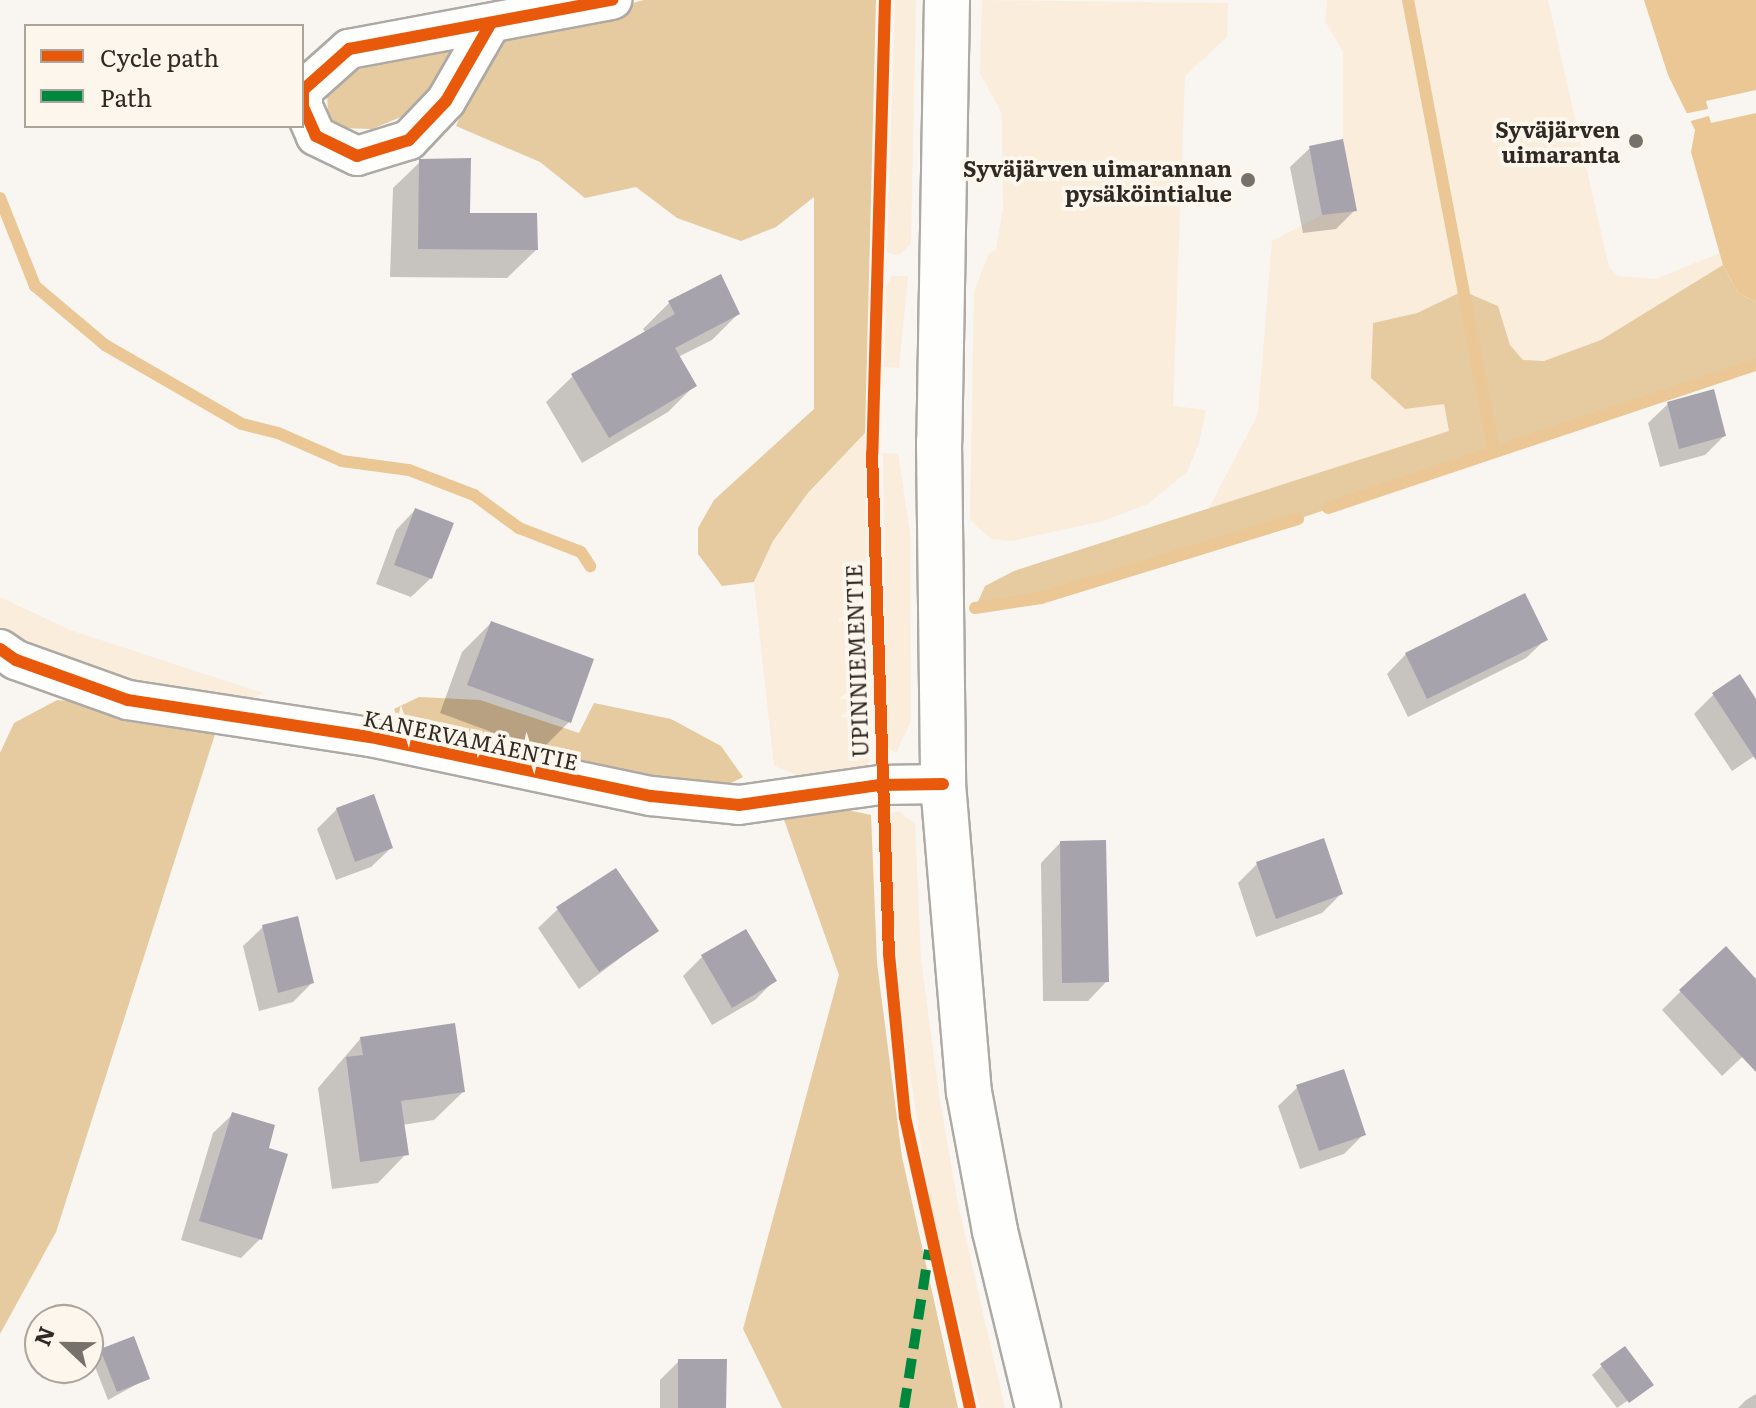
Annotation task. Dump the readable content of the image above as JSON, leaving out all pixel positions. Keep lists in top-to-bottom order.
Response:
{
  "streets": {
    "street": ["KANERVAMÄENTIE"],
    "cycle path": ["UPINNIEMENTIE"]
  },
  "places": ["Syväjärven uimaranta", "Syväjärven uimarannan pysäköintialue"],
  "legend": ["Cycle path", "Path"],
  "north": "left"
}
